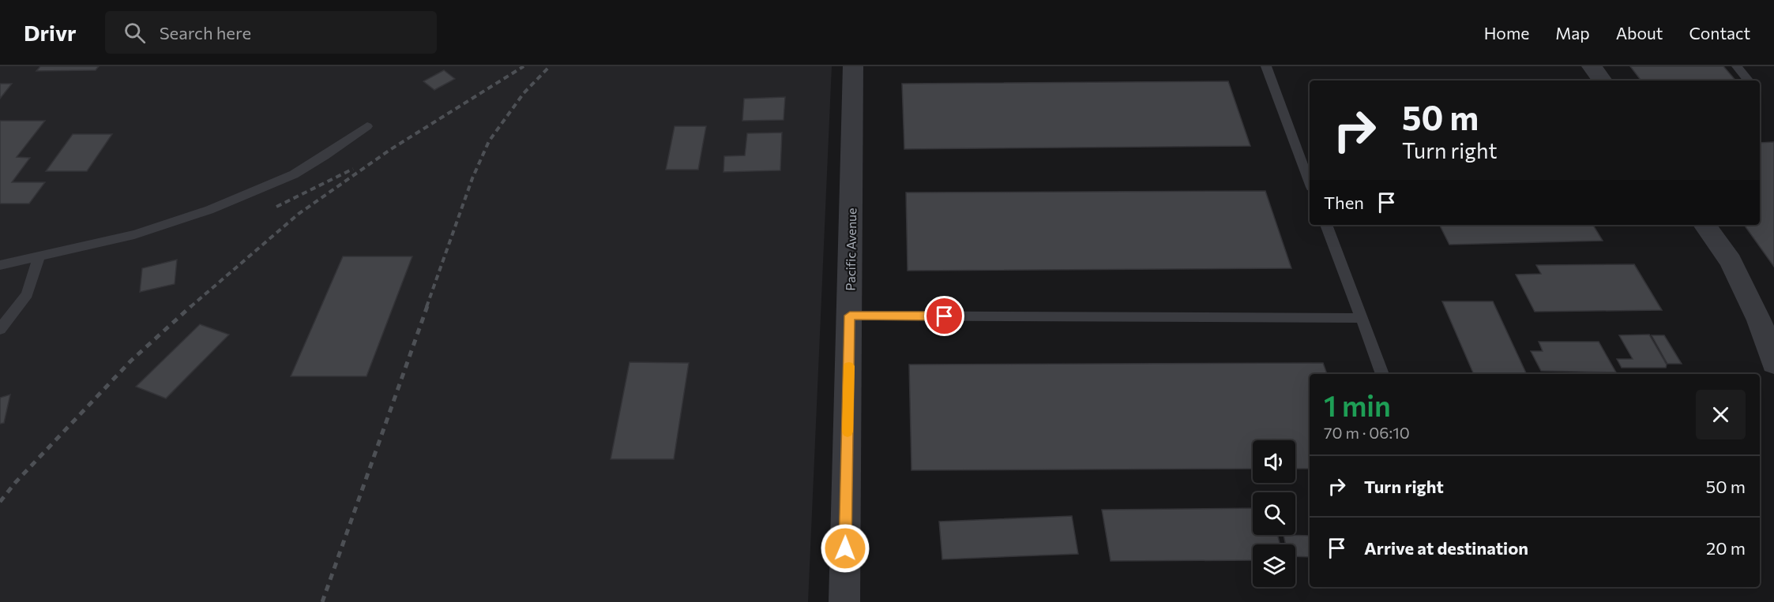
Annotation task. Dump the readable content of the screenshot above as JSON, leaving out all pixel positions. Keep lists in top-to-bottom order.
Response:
{
  "streets": {
    "street": ["Pacific Avenue"]
  },
  "page": {
    "header": "Drivr",
    "search": "Search here",
    "nav": [
      "Home",
      "Map",
      "About",
      "Contact"
    ],
    "turn": ["50 m", "Turn right"],
    "then": "Then",
    "heading": ["1 min", "70 m · 06:10"],
    "list": [
      {
        "name": "Turn right",
        "value": "50 m"
      },
      {
        "name": "Arrive at destination",
        "value": "20 m"
      }
    ]
  }
}
